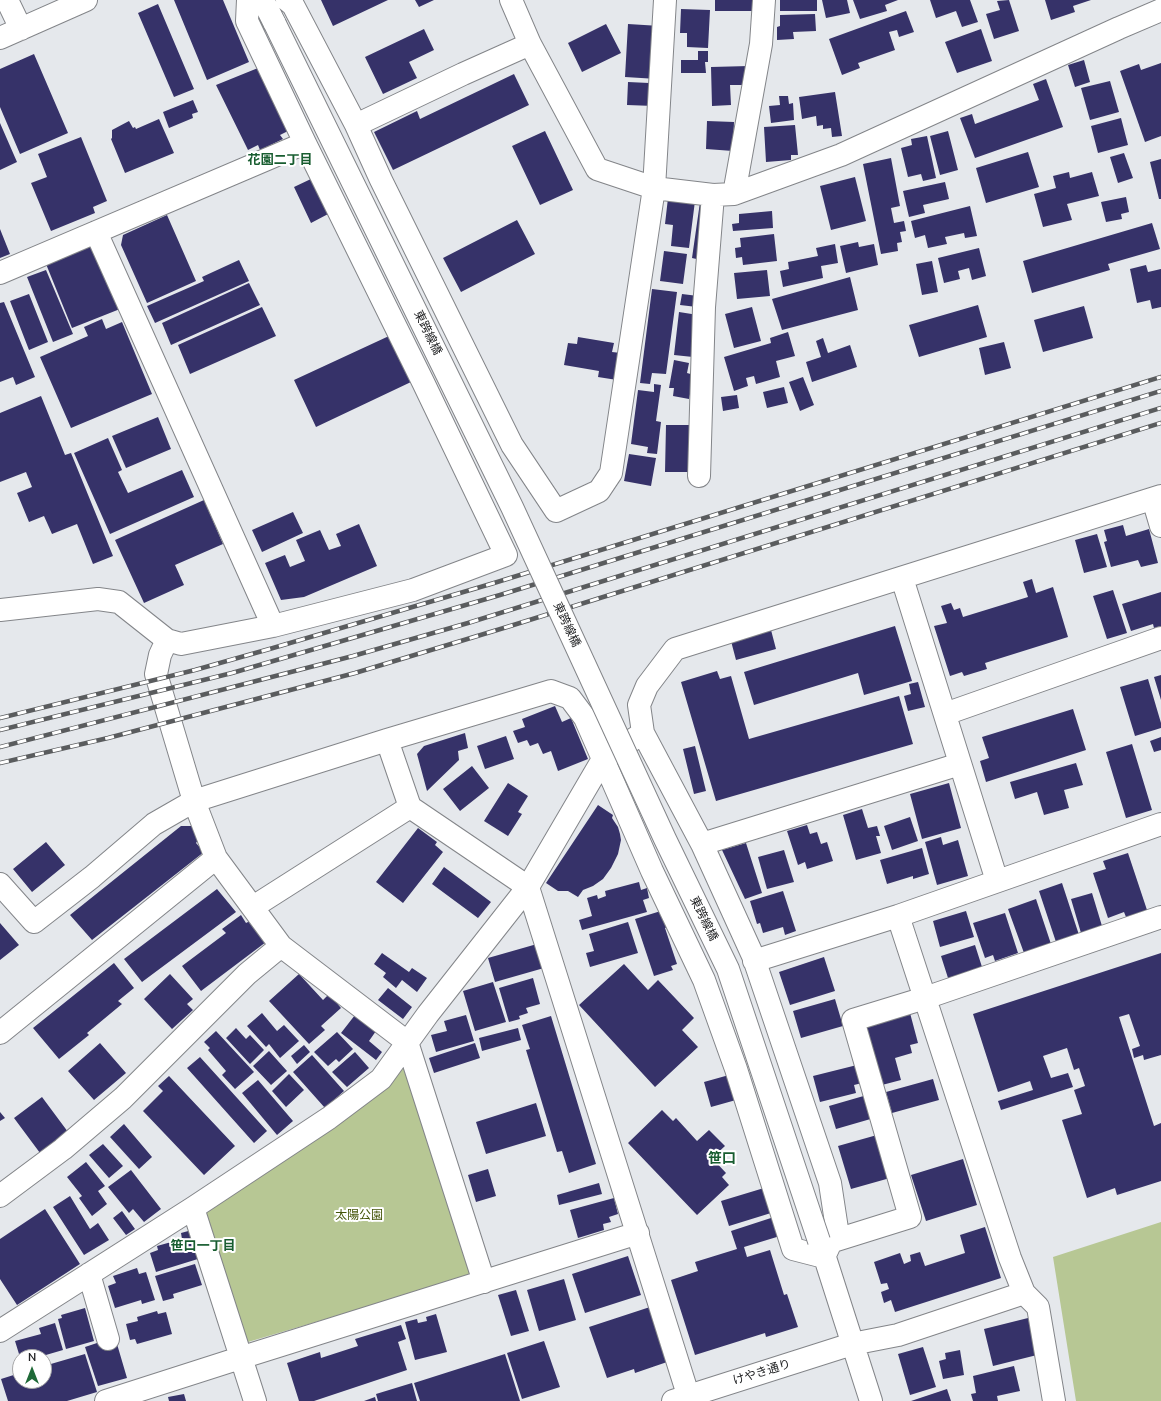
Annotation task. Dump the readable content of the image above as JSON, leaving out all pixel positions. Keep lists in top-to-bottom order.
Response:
{
  "streets": {
    "street": ["東跨線橋", "けやき通り"]
  },
  "crossings": [
    ["東跨線橋", "けやき通り"]
  ],
  "districts": ["花園二丁目", "笹口", "笹口一丁目"],
  "parks": ["太陽公園"],
  "north": "top"
}
